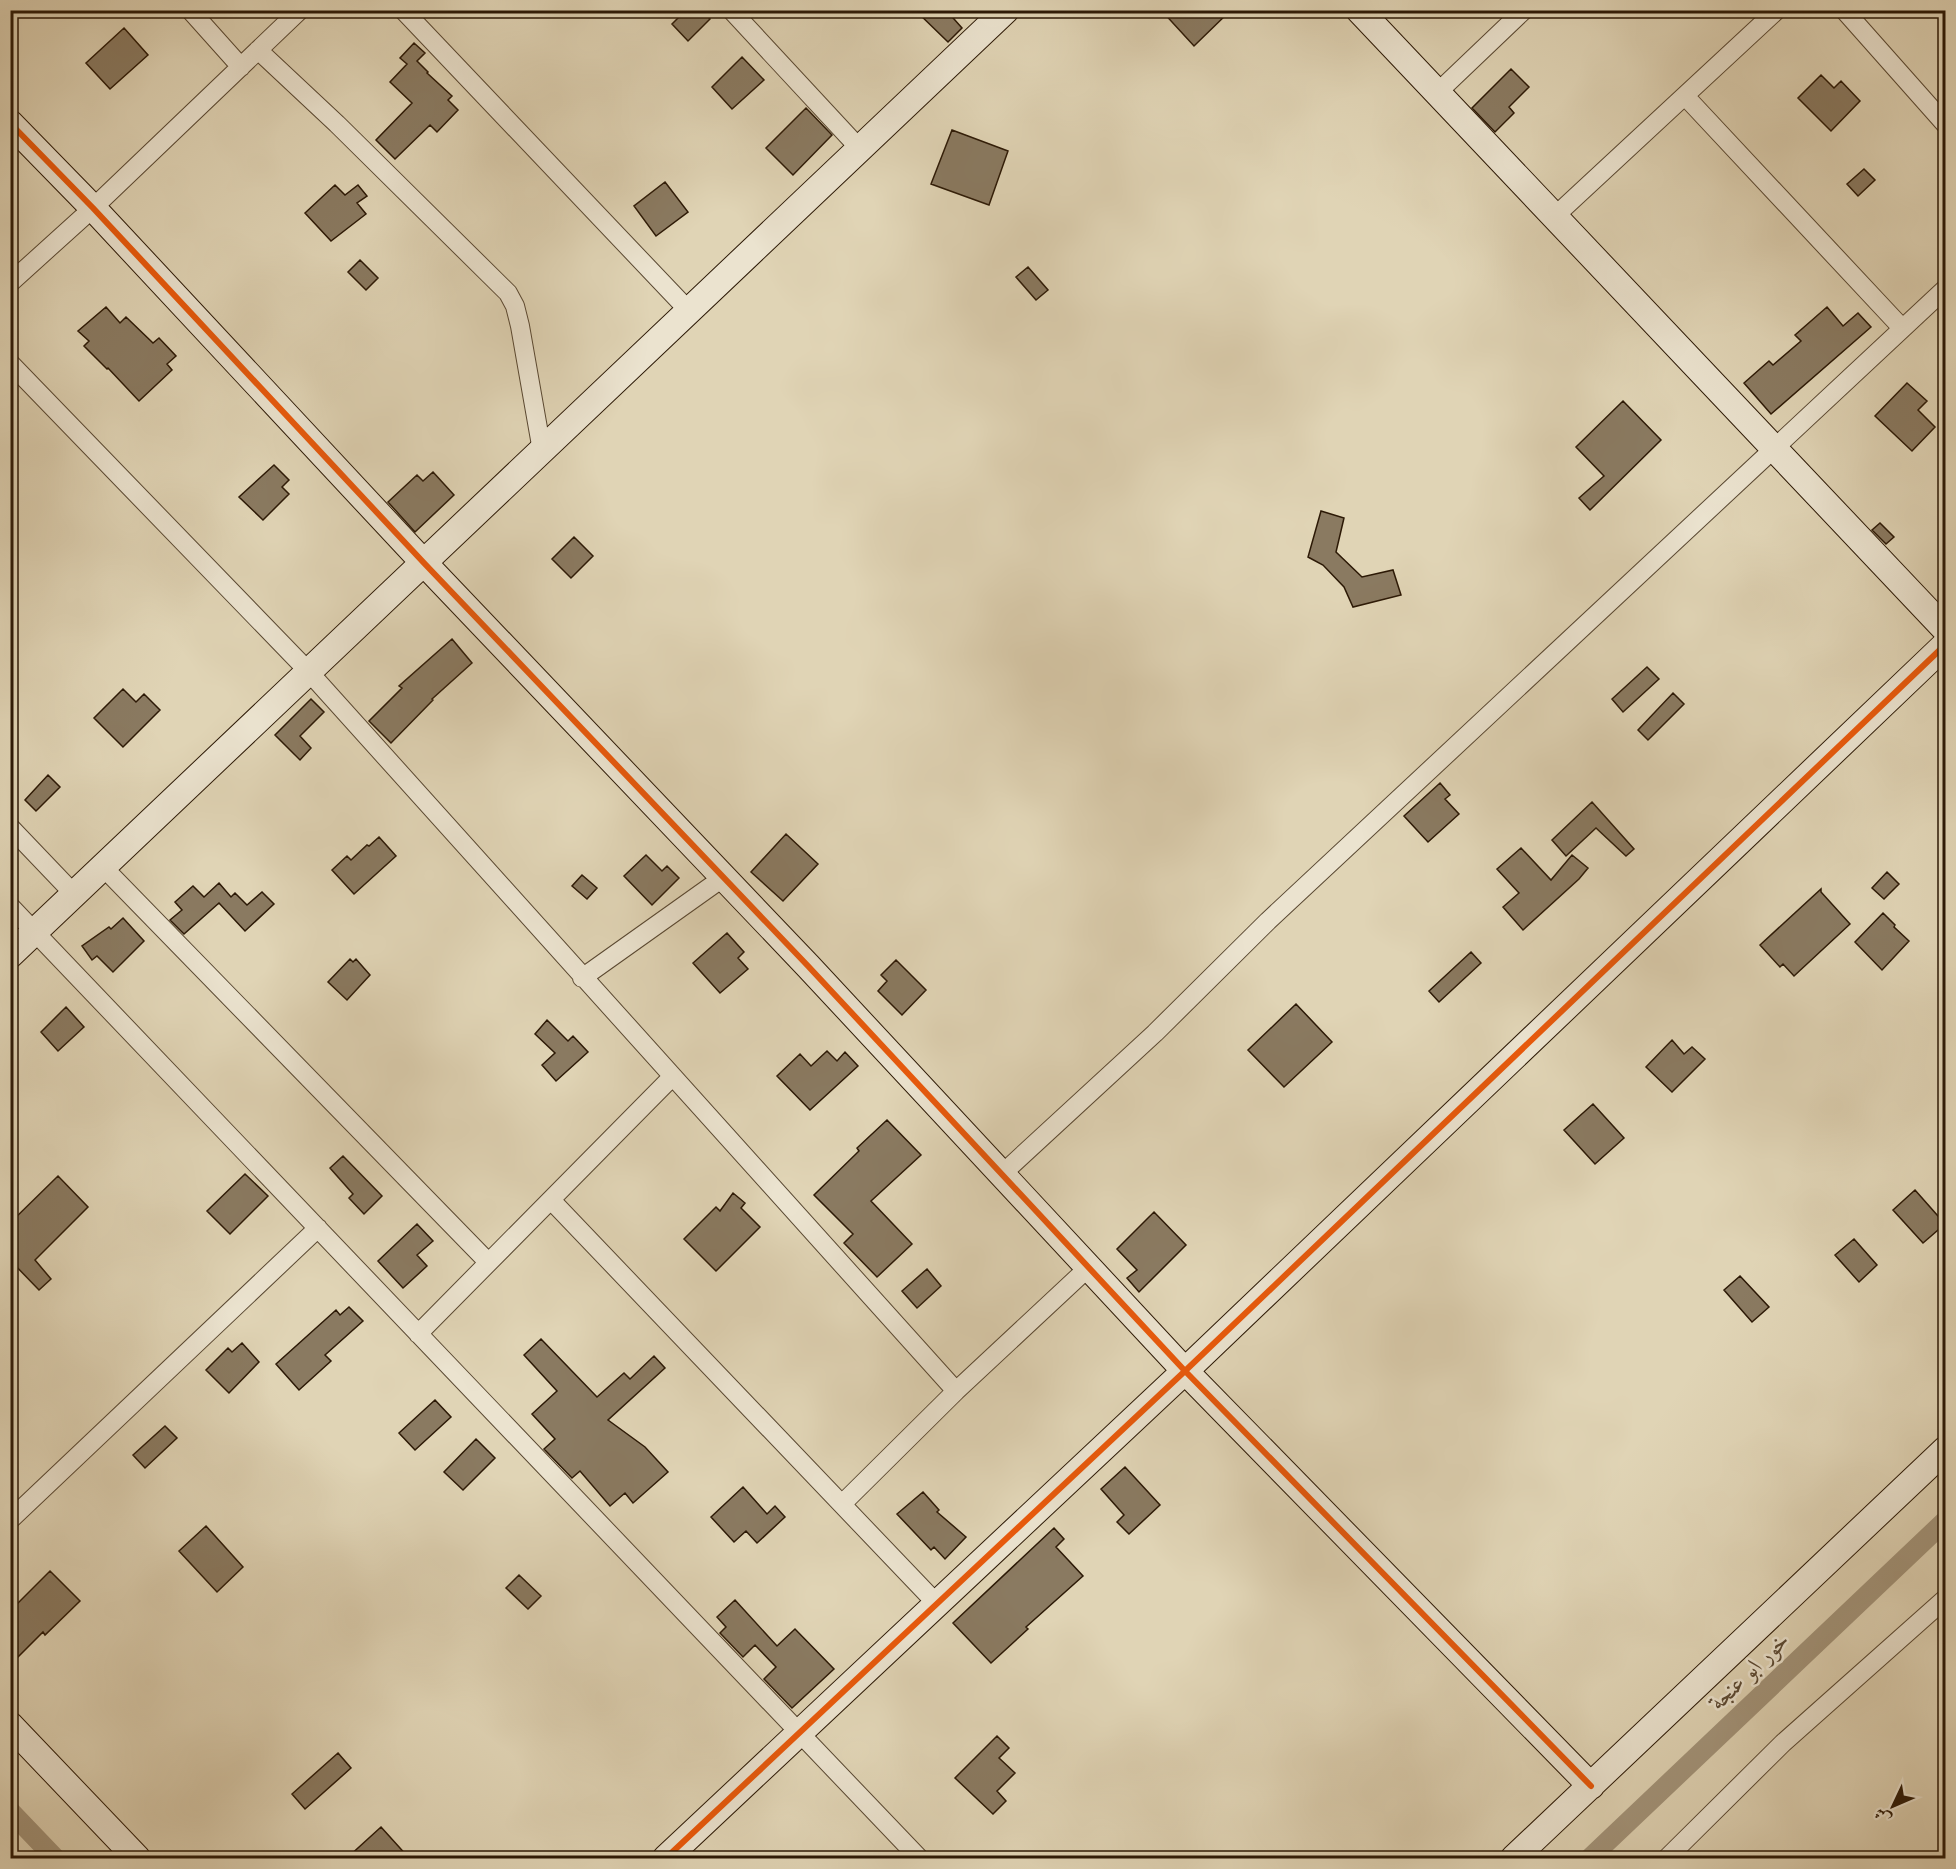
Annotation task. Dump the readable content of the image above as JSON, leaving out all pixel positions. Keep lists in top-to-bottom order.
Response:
{
  "water": ["خور ابو عنجة"],
  "north": "bottom left"
}
